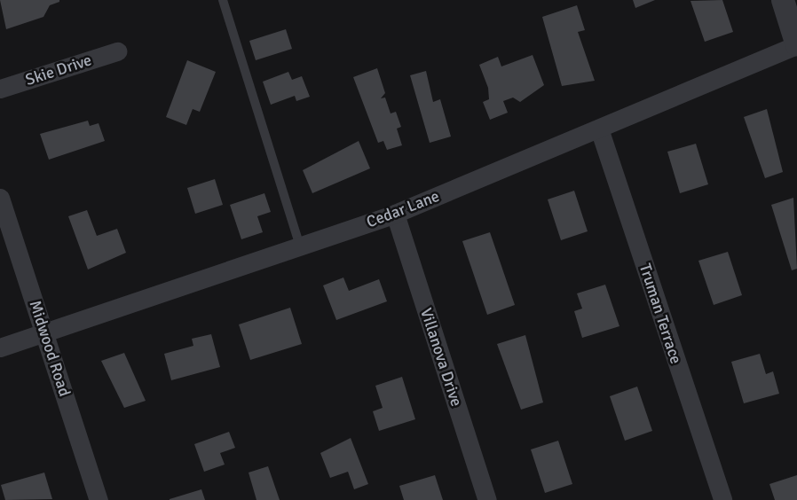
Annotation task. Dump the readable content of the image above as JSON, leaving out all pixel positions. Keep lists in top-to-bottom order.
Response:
{
  "streets": {
    "street": [
      "Skie Drive",
      "Cedar Lane",
      "Truman Terrace",
      "Midwood Road",
      "Villanova Drive"
    ]
  },
  "crossings": [
    ["Cedar Lane", "Truman Terrace"],
    ["Cedar Lane", "Midwood Road"],
    ["Cedar Lane", "Villanova Drive"]
  ]
}
